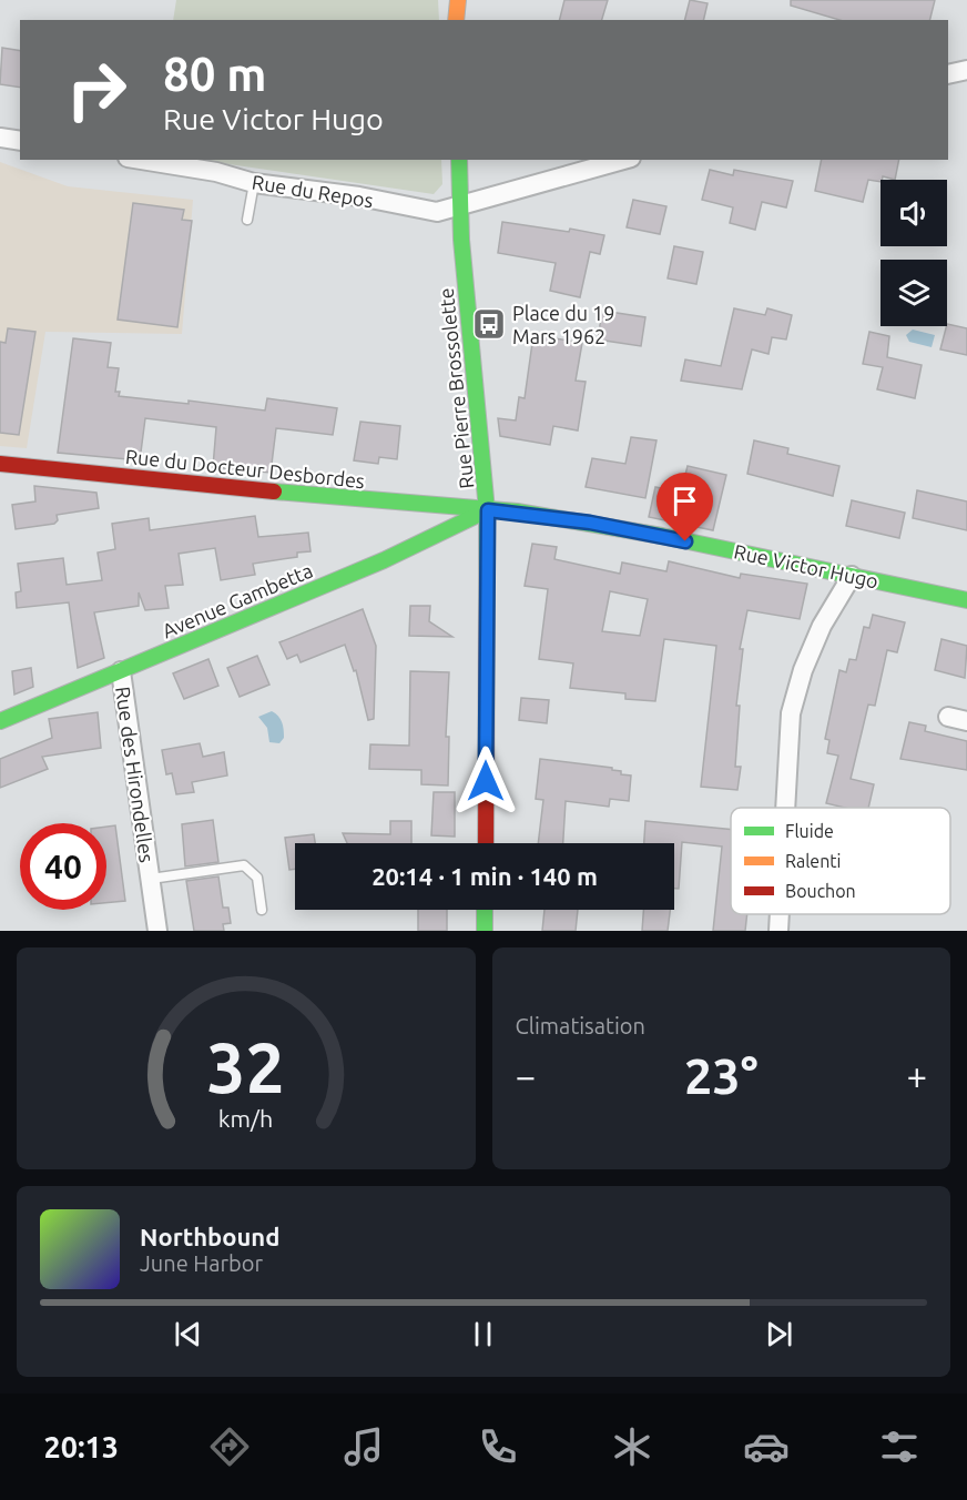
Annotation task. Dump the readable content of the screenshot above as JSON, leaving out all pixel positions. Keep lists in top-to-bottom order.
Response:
{
  "streets": {
    "street": [
      "Rue du Repos",
      "Rue Pierre Brossolette",
      "Rue du Docteur Desbordes",
      "Rue Victor Hugo",
      "Avenue Gambetta",
      "Rue des Hirondelles"
    ]
  },
  "crossings": [
    ["Rue du Repos", "Rue Pierre Brossolette"],
    ["Rue Pierre Brossolette", "Rue du Docteur Desbordes"],
    ["Rue Pierre Brossolette", "Rue Victor Hugo"],
    ["Rue Pierre Brossolette", "Avenue Gambetta"],
    ["Rue du Docteur Desbordes", "Rue Victor Hugo"],
    ["Rue du Docteur Desbordes", "Avenue Gambetta"],
    ["Rue Victor Hugo", "Avenue Gambetta"],
    ["Avenue Gambetta", "Rue des Hirondelles"]
  ],
  "places": {
    "bus stop": ["Place du 19 Mars 1962"]
  },
  "legend": ["Fluide", "Ralenti", "Bouchon"],
  "page": {
    "turn": ["80 m", "Rue Victor Hugo"],
    "limit": "40",
    "trip": "20:14 · 1 min · 140 m",
    "tile": "Climatisation",
    "heat": ["−", "23°", "+"],
    "song": ["Northbound", "June Harbor"],
    "tabs": "20:13",
    "gauge": ["32", "km/h"]
  }
}
